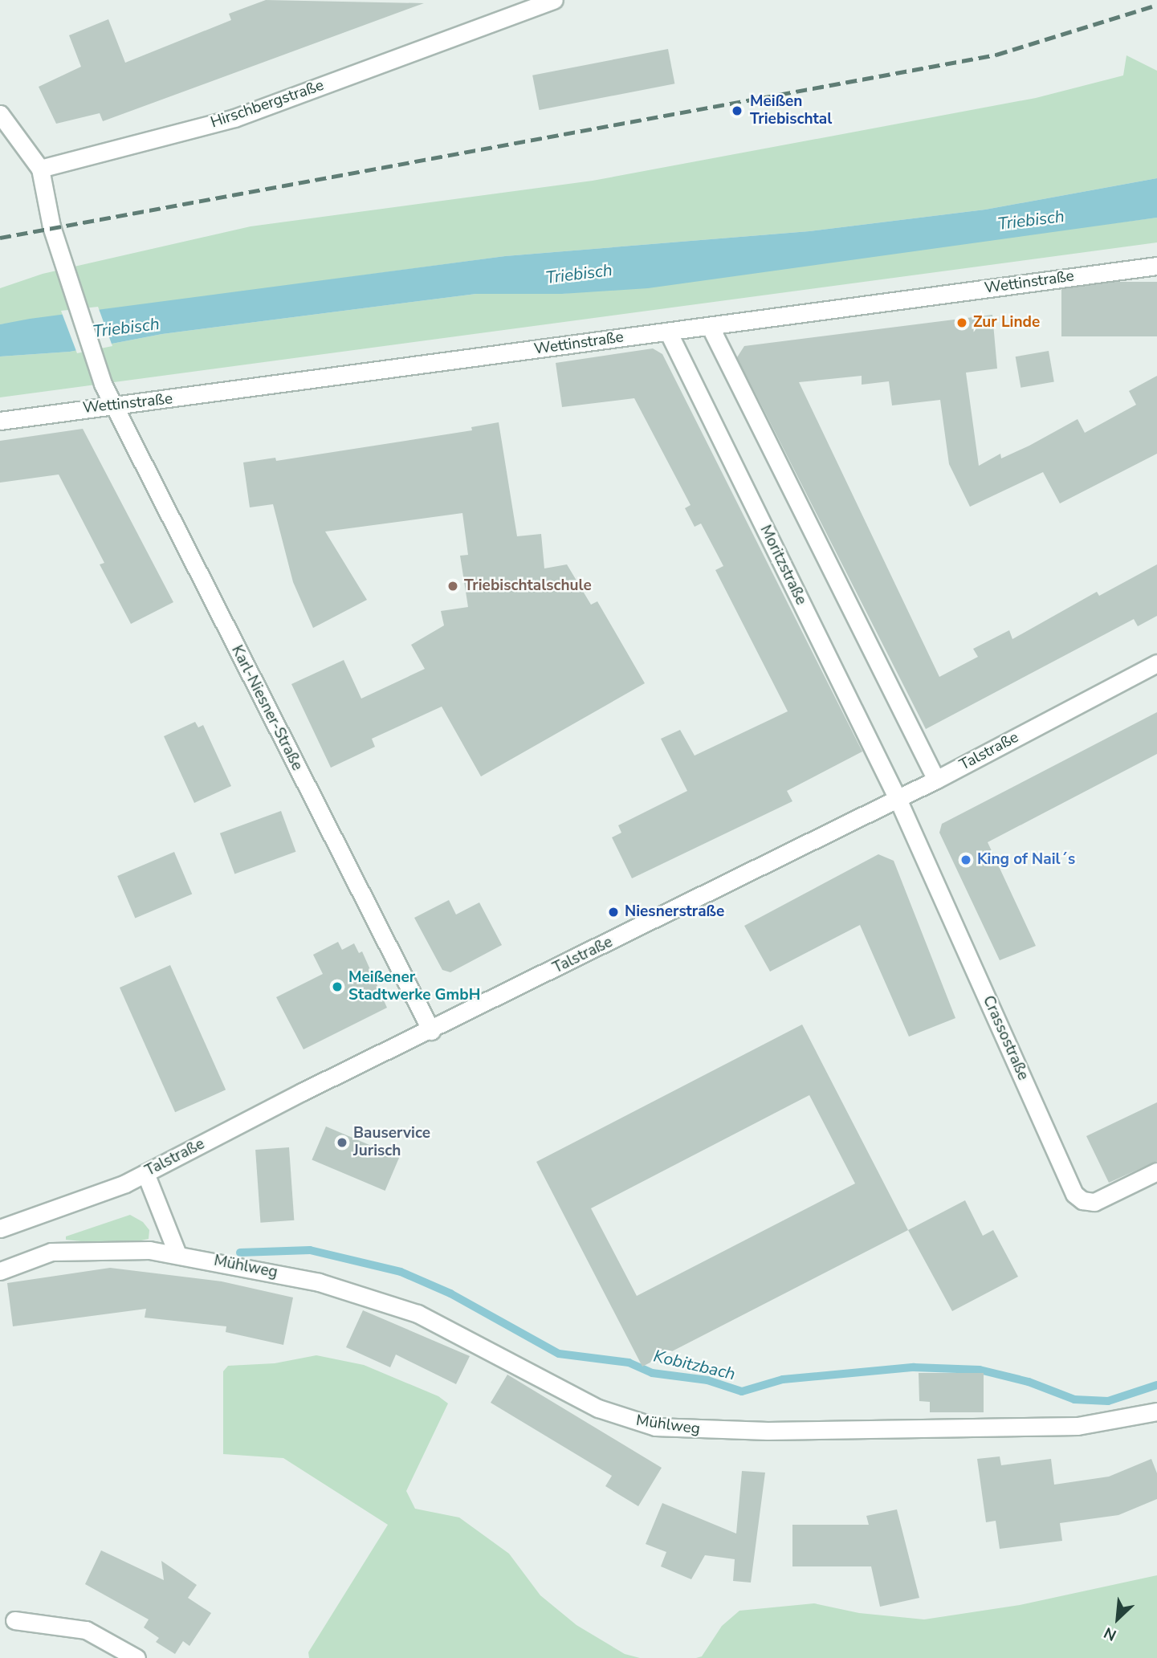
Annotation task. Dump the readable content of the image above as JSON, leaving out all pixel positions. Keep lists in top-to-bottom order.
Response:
{
  "streets": {
    "street": [
      "Hirschbergstraße",
      "Wettinstraße",
      "Moritzstraße",
      "Karl-Niesner-Straße",
      "Talstraße",
      "Crassostraße",
      "Mühlweg"
    ]
  },
  "crossings": [
    ["Hirschbergstraße", "Karl-Niesner-Straße"],
    ["Wettinstraße", "Moritzstraße"],
    ["Wettinstraße", "Karl-Niesner-Straße"],
    ["Moritzstraße", "Talstraße"],
    ["Moritzstraße", "Crassostraße"],
    ["Karl-Niesner-Straße", "Talstraße"],
    ["Talstraße", "Crassostraße"]
  ],
  "water": ["Triebisch", "Kobitzbach"],
  "places": [
    "Meißen Triebischtal",
    "Zur Linde",
    "Triebischtalschule",
    "King of Nail´s",
    "Niesnerstraße",
    "Meißener Stadtwerke GmbH",
    "Bauservice Jurisch"
  ],
  "north": "bottom left"
}
